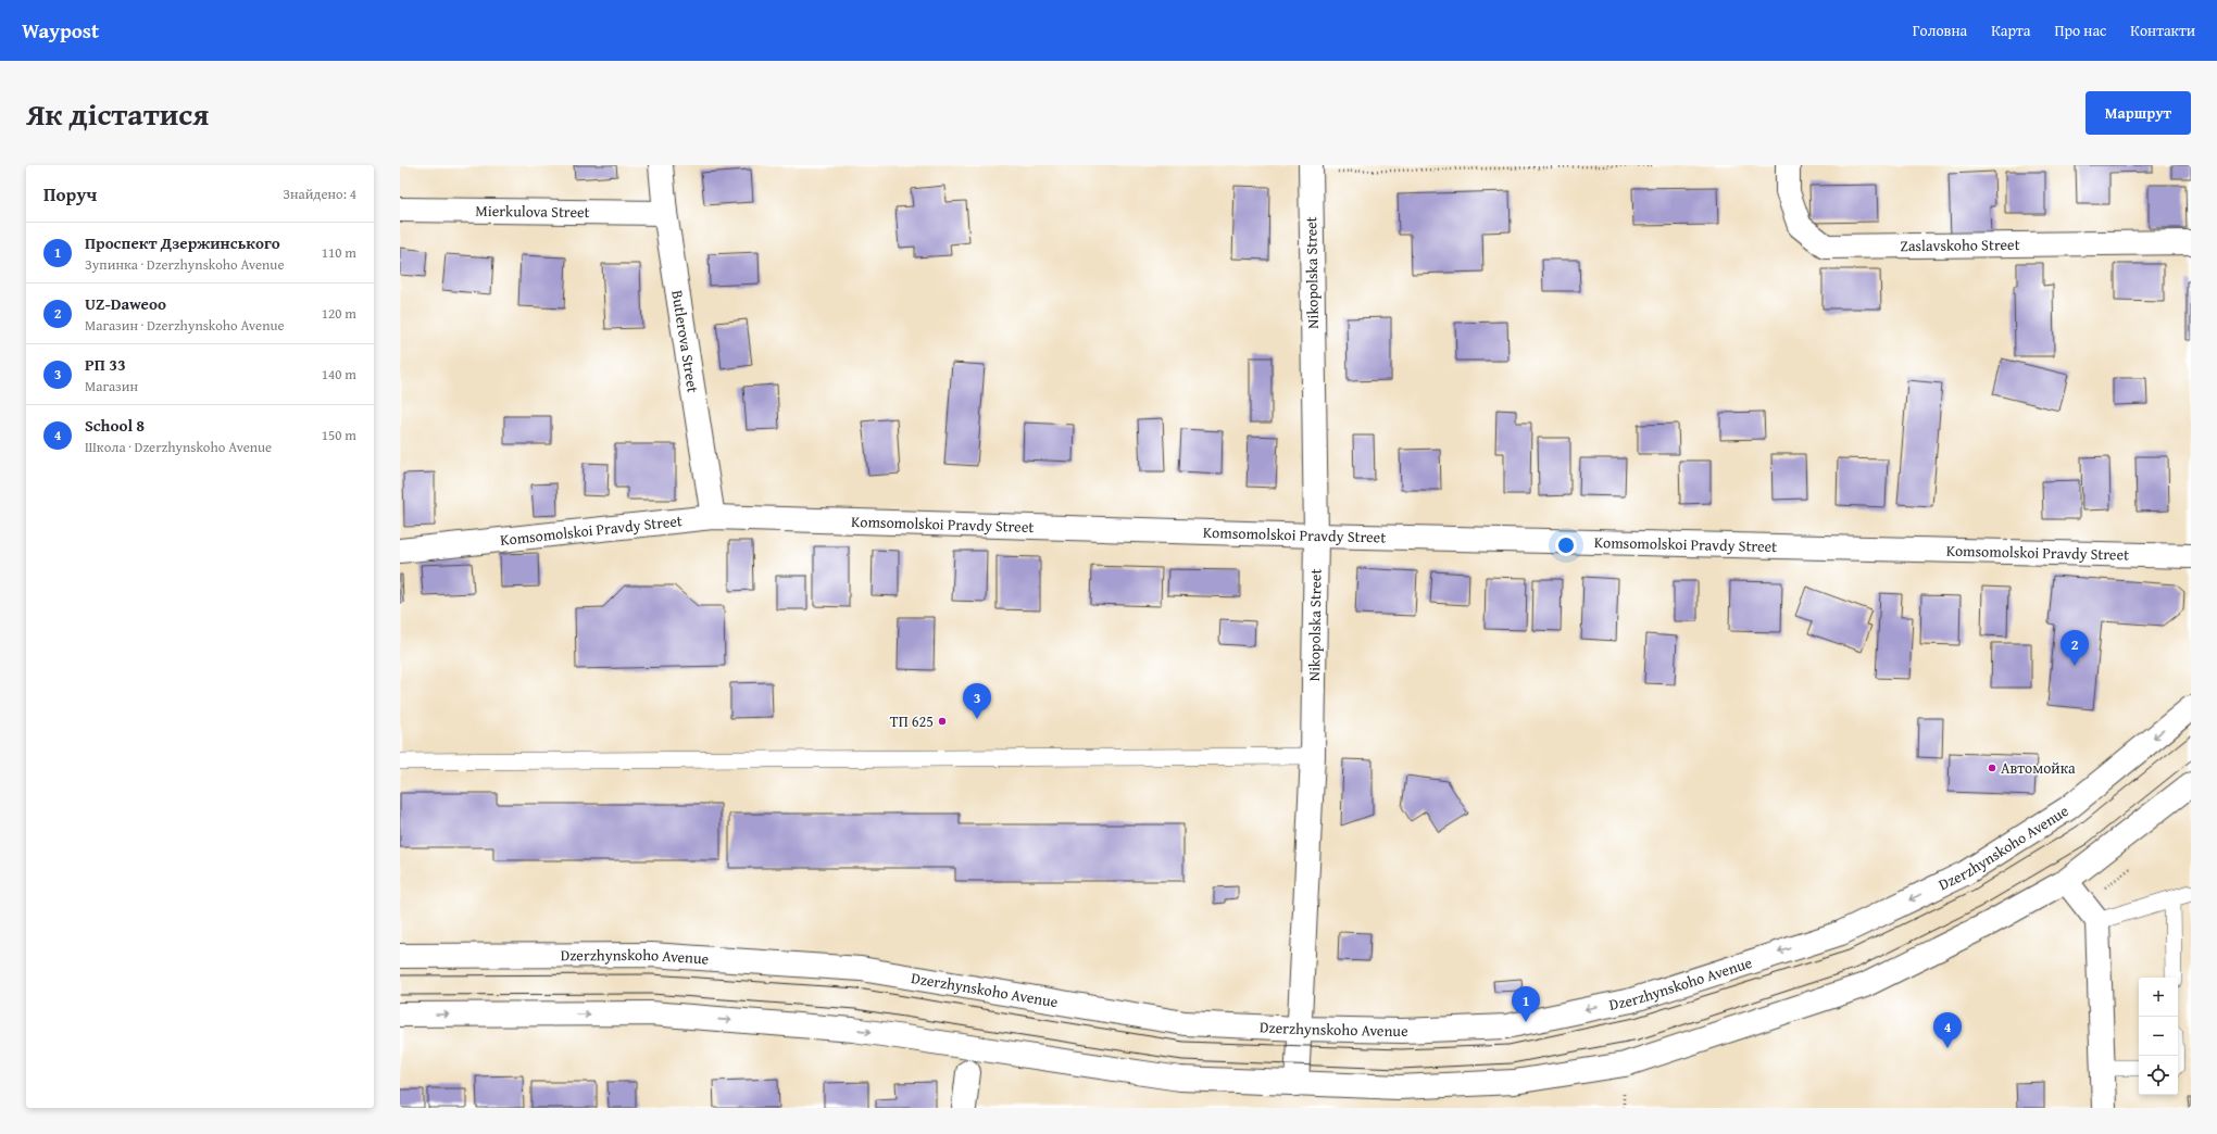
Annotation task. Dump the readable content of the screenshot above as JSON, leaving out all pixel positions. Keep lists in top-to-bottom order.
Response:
{
  "streets": {
    "street": [
      "Mierkulova Street",
      "Zaslavskoho Street",
      "Nikopolska Street",
      "Butlerova Street",
      "Komsomolskoi Pravdy Street",
      "Dzerzhynskoho Avenue"
    ]
  },
  "crossings": [
    ["Mierkulova Street", "Butlerova Street"],
    ["Nikopolska Street", "Komsomolskoi Pravdy Street"],
    ["Nikopolska Street", "Dzerzhynskoho Avenue"],
    ["Butlerova Street", "Komsomolskoi Pravdy Street"]
  ],
  "places": ["ТП 625", "Автомойка"],
  "page": {
    "header": "Waypost",
    "nav": [
      "Головна",
      "Карта",
      "Про нас",
      "Контакти"
    ],
    "title": "Як дістатися",
    "buttons": "Маршрут",
    "heading": ["Поруч", "Знайдено: 4"],
    "list": [
      {
        "mark": "1",
        "name": "Проспект Дзержинського",
        "note": "Зупинка · Dzerzhynskoho Avenue",
        "value": "110 m"
      },
      {
        "mark": "2",
        "name": "UZ-Daweoo",
        "note": "Магазин · Dzerzhynskoho Avenue",
        "value": "120 m"
      },
      {
        "mark": "3",
        "name": "РП 33",
        "note": "Магазин",
        "value": "140 m"
      },
      {
        "mark": "4",
        "name": "School 8",
        "note": "Школа · Dzerzhynskoho Avenue",
        "value": "150 m"
      }
    ],
    "pins": [
      "2",
      "3",
      "1",
      "4"
    ],
    "map_buttons": ["+", "−"]
  }
}
